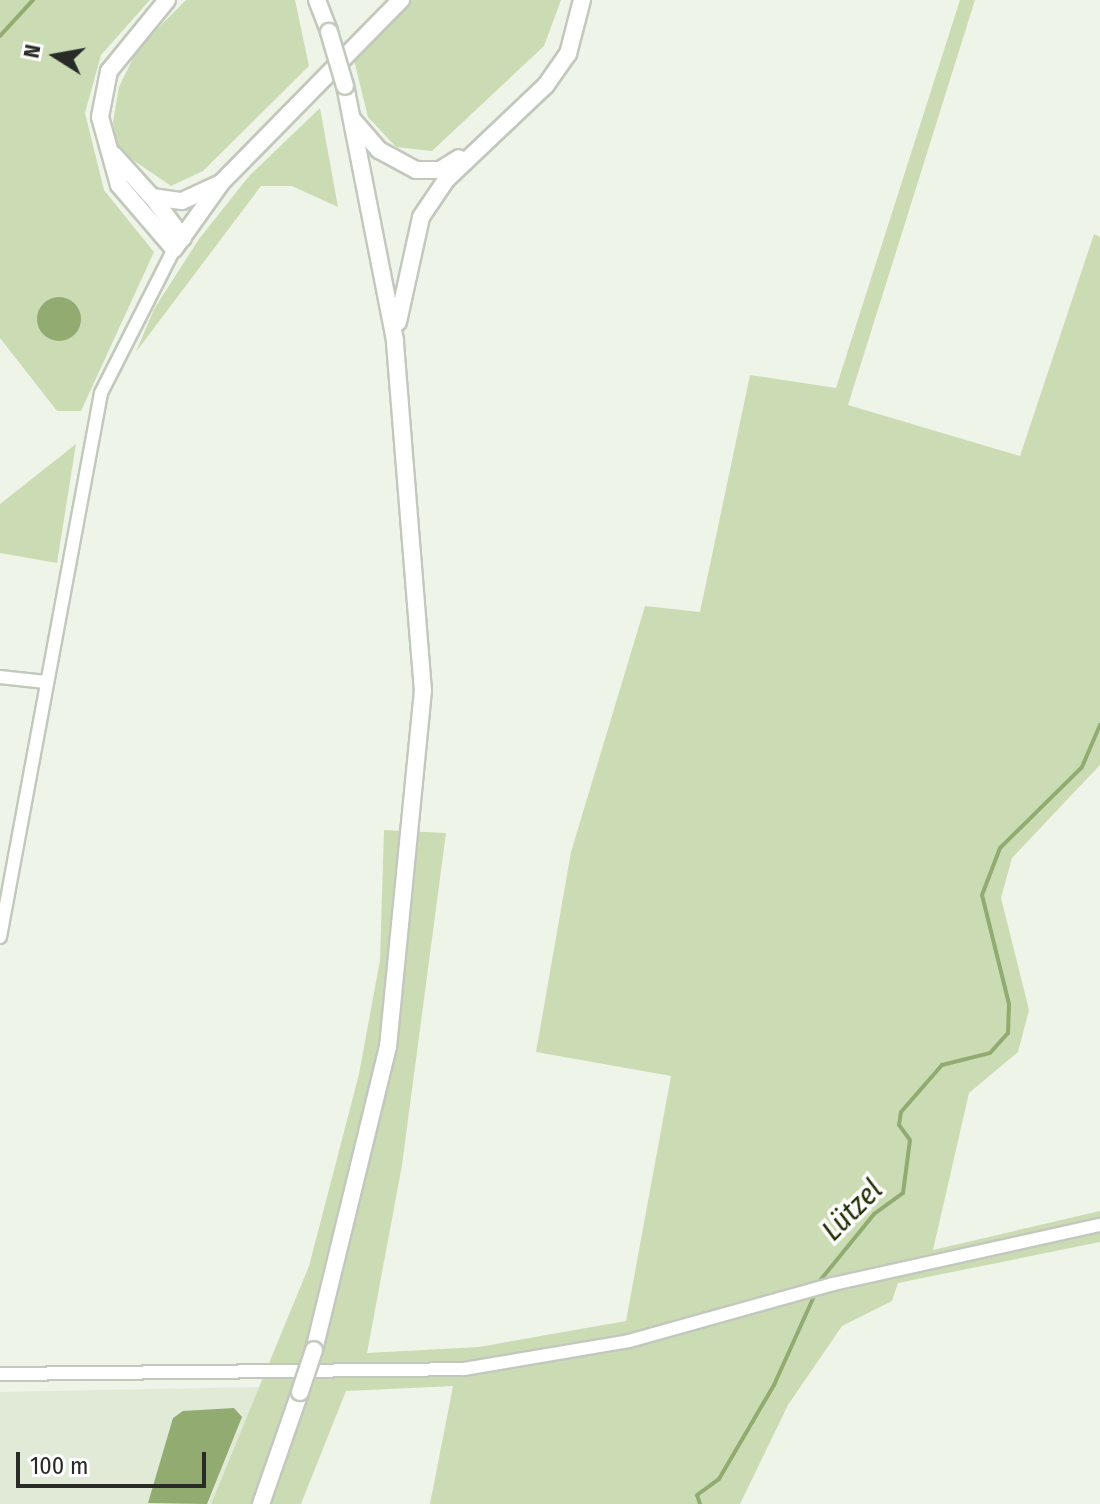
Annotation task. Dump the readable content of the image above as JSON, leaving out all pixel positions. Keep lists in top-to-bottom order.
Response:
{
  "water": ["Lützel"],
  "scale_bar": "100 m",
  "north": "left"
}
